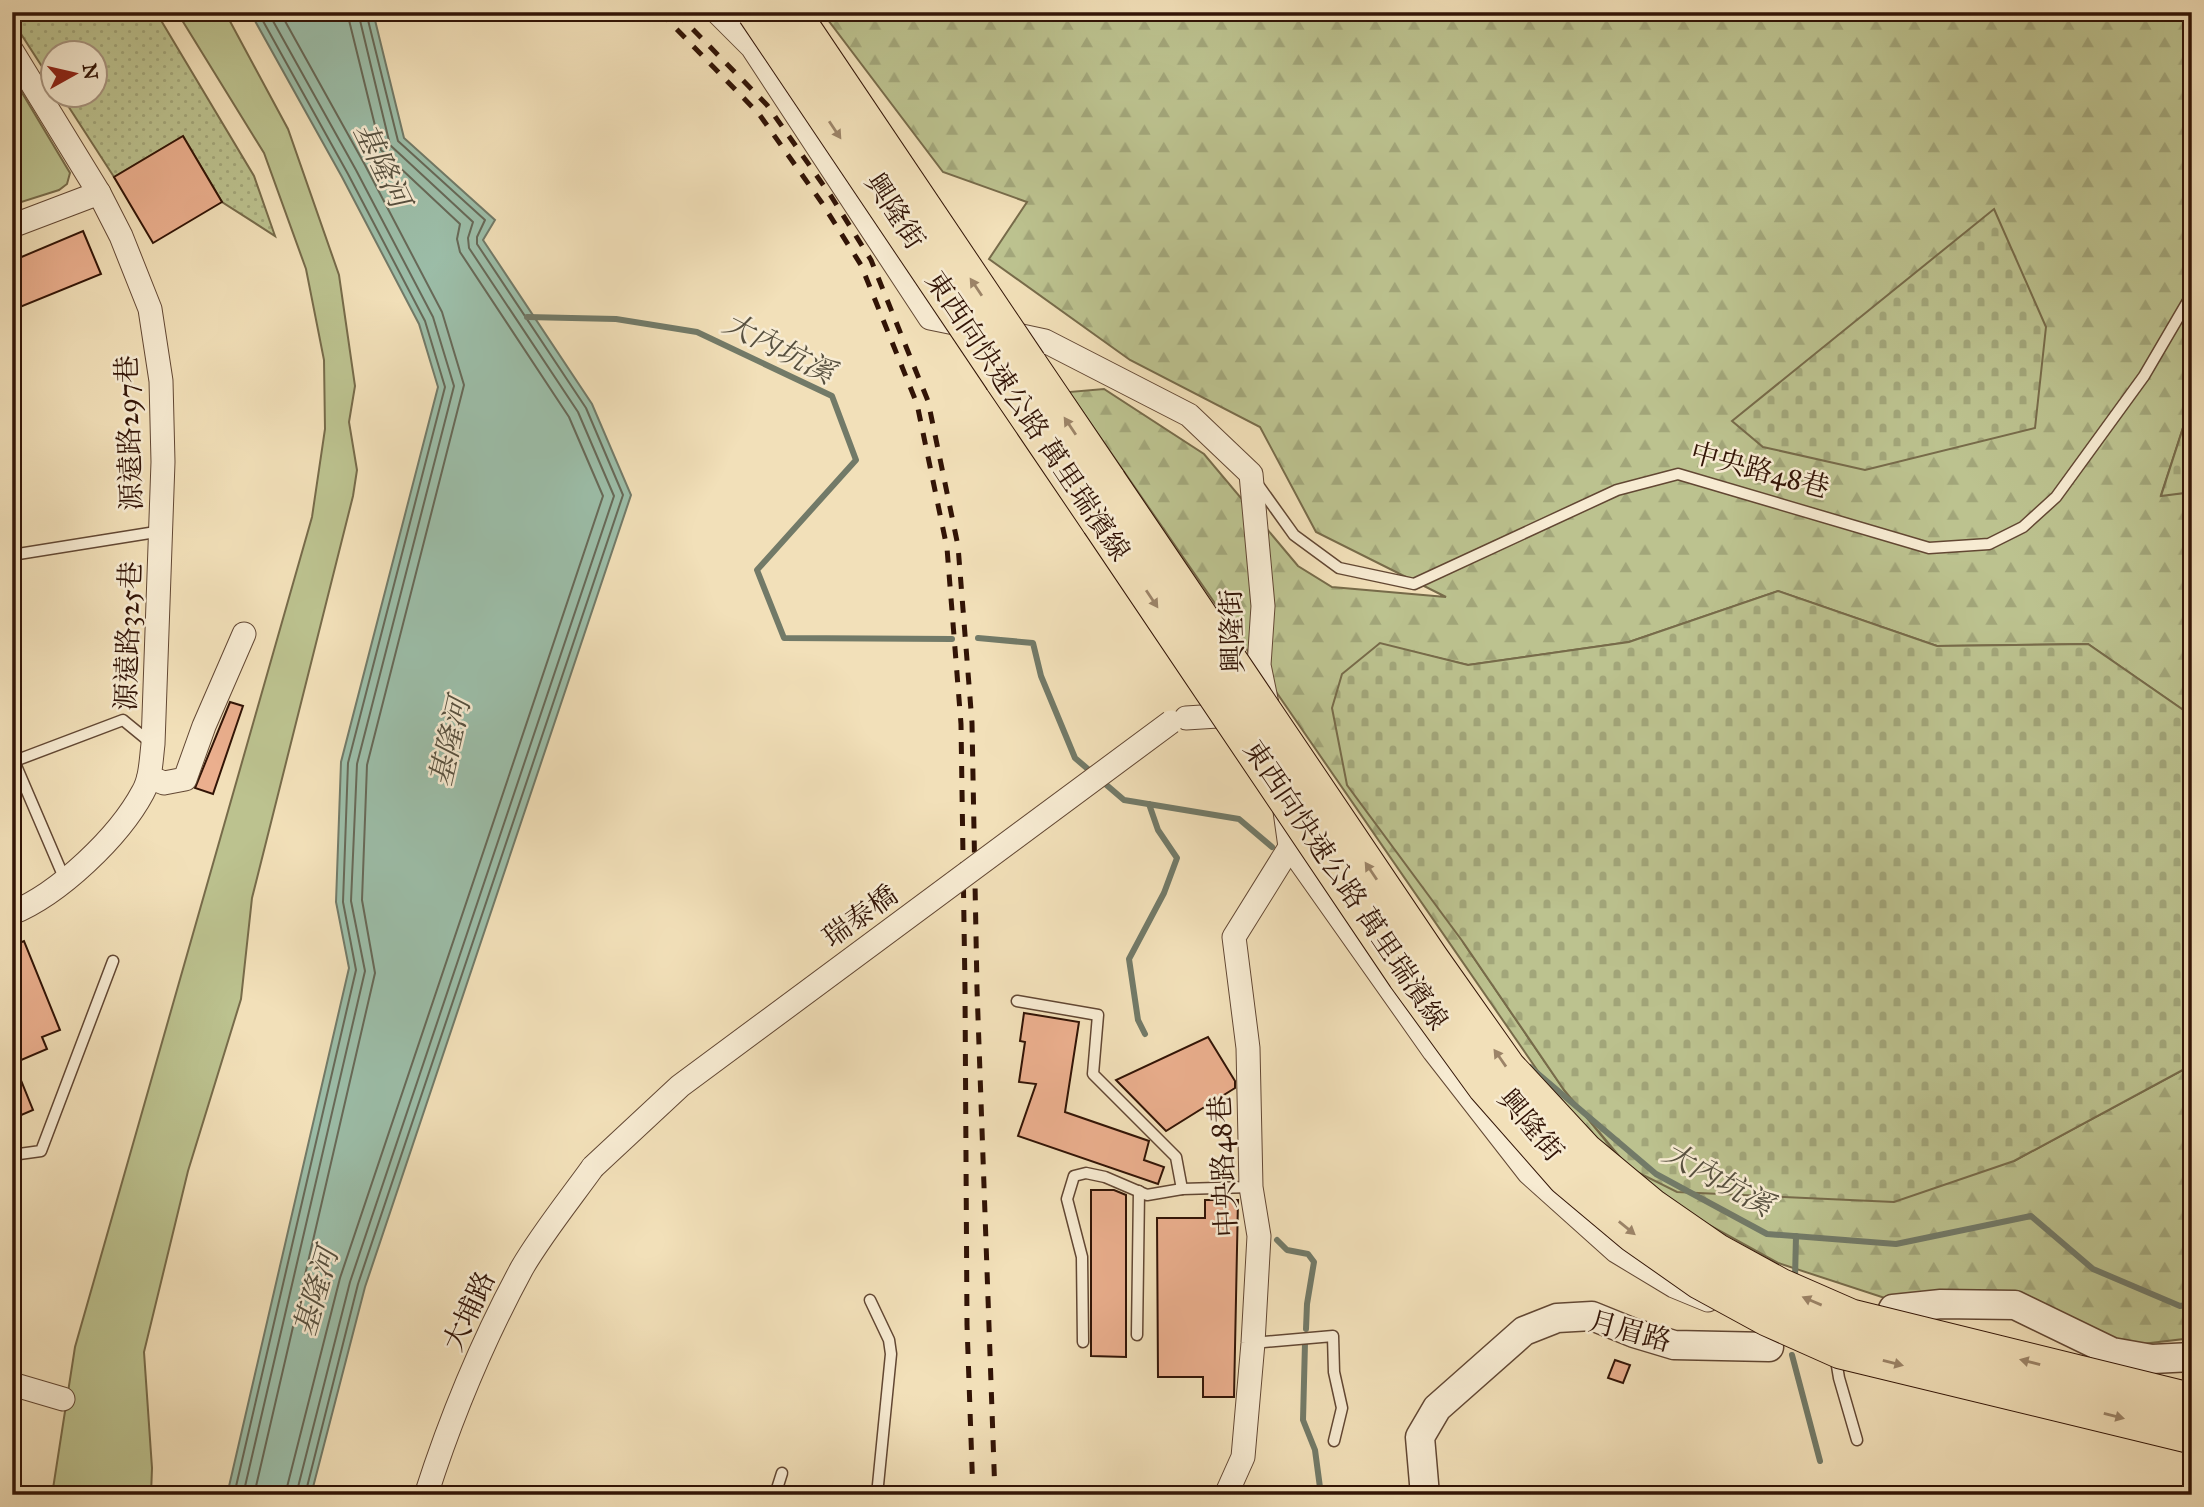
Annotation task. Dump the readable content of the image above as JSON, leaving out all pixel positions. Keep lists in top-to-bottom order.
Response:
{
  "streets": {
    "highway": ["東西向快速公路 萬里瑞濱線"],
    "street": [
      "興隆街",
      "源遠路297巷",
      "中央路48巷",
      "源遠路325巷",
      "瑞泰橋",
      "大埔路",
      "月眉路"
    ]
  },
  "crossings": [
    ["興隆街", "中央路48巷"],
    ["興隆街", "月眉路"],
    ["源遠路297巷", "源遠路325巷"],
    ["瑞泰橋", "大埔路"]
  ],
  "water": ["基隆河", "大內坑溪"],
  "north": "right"
}
